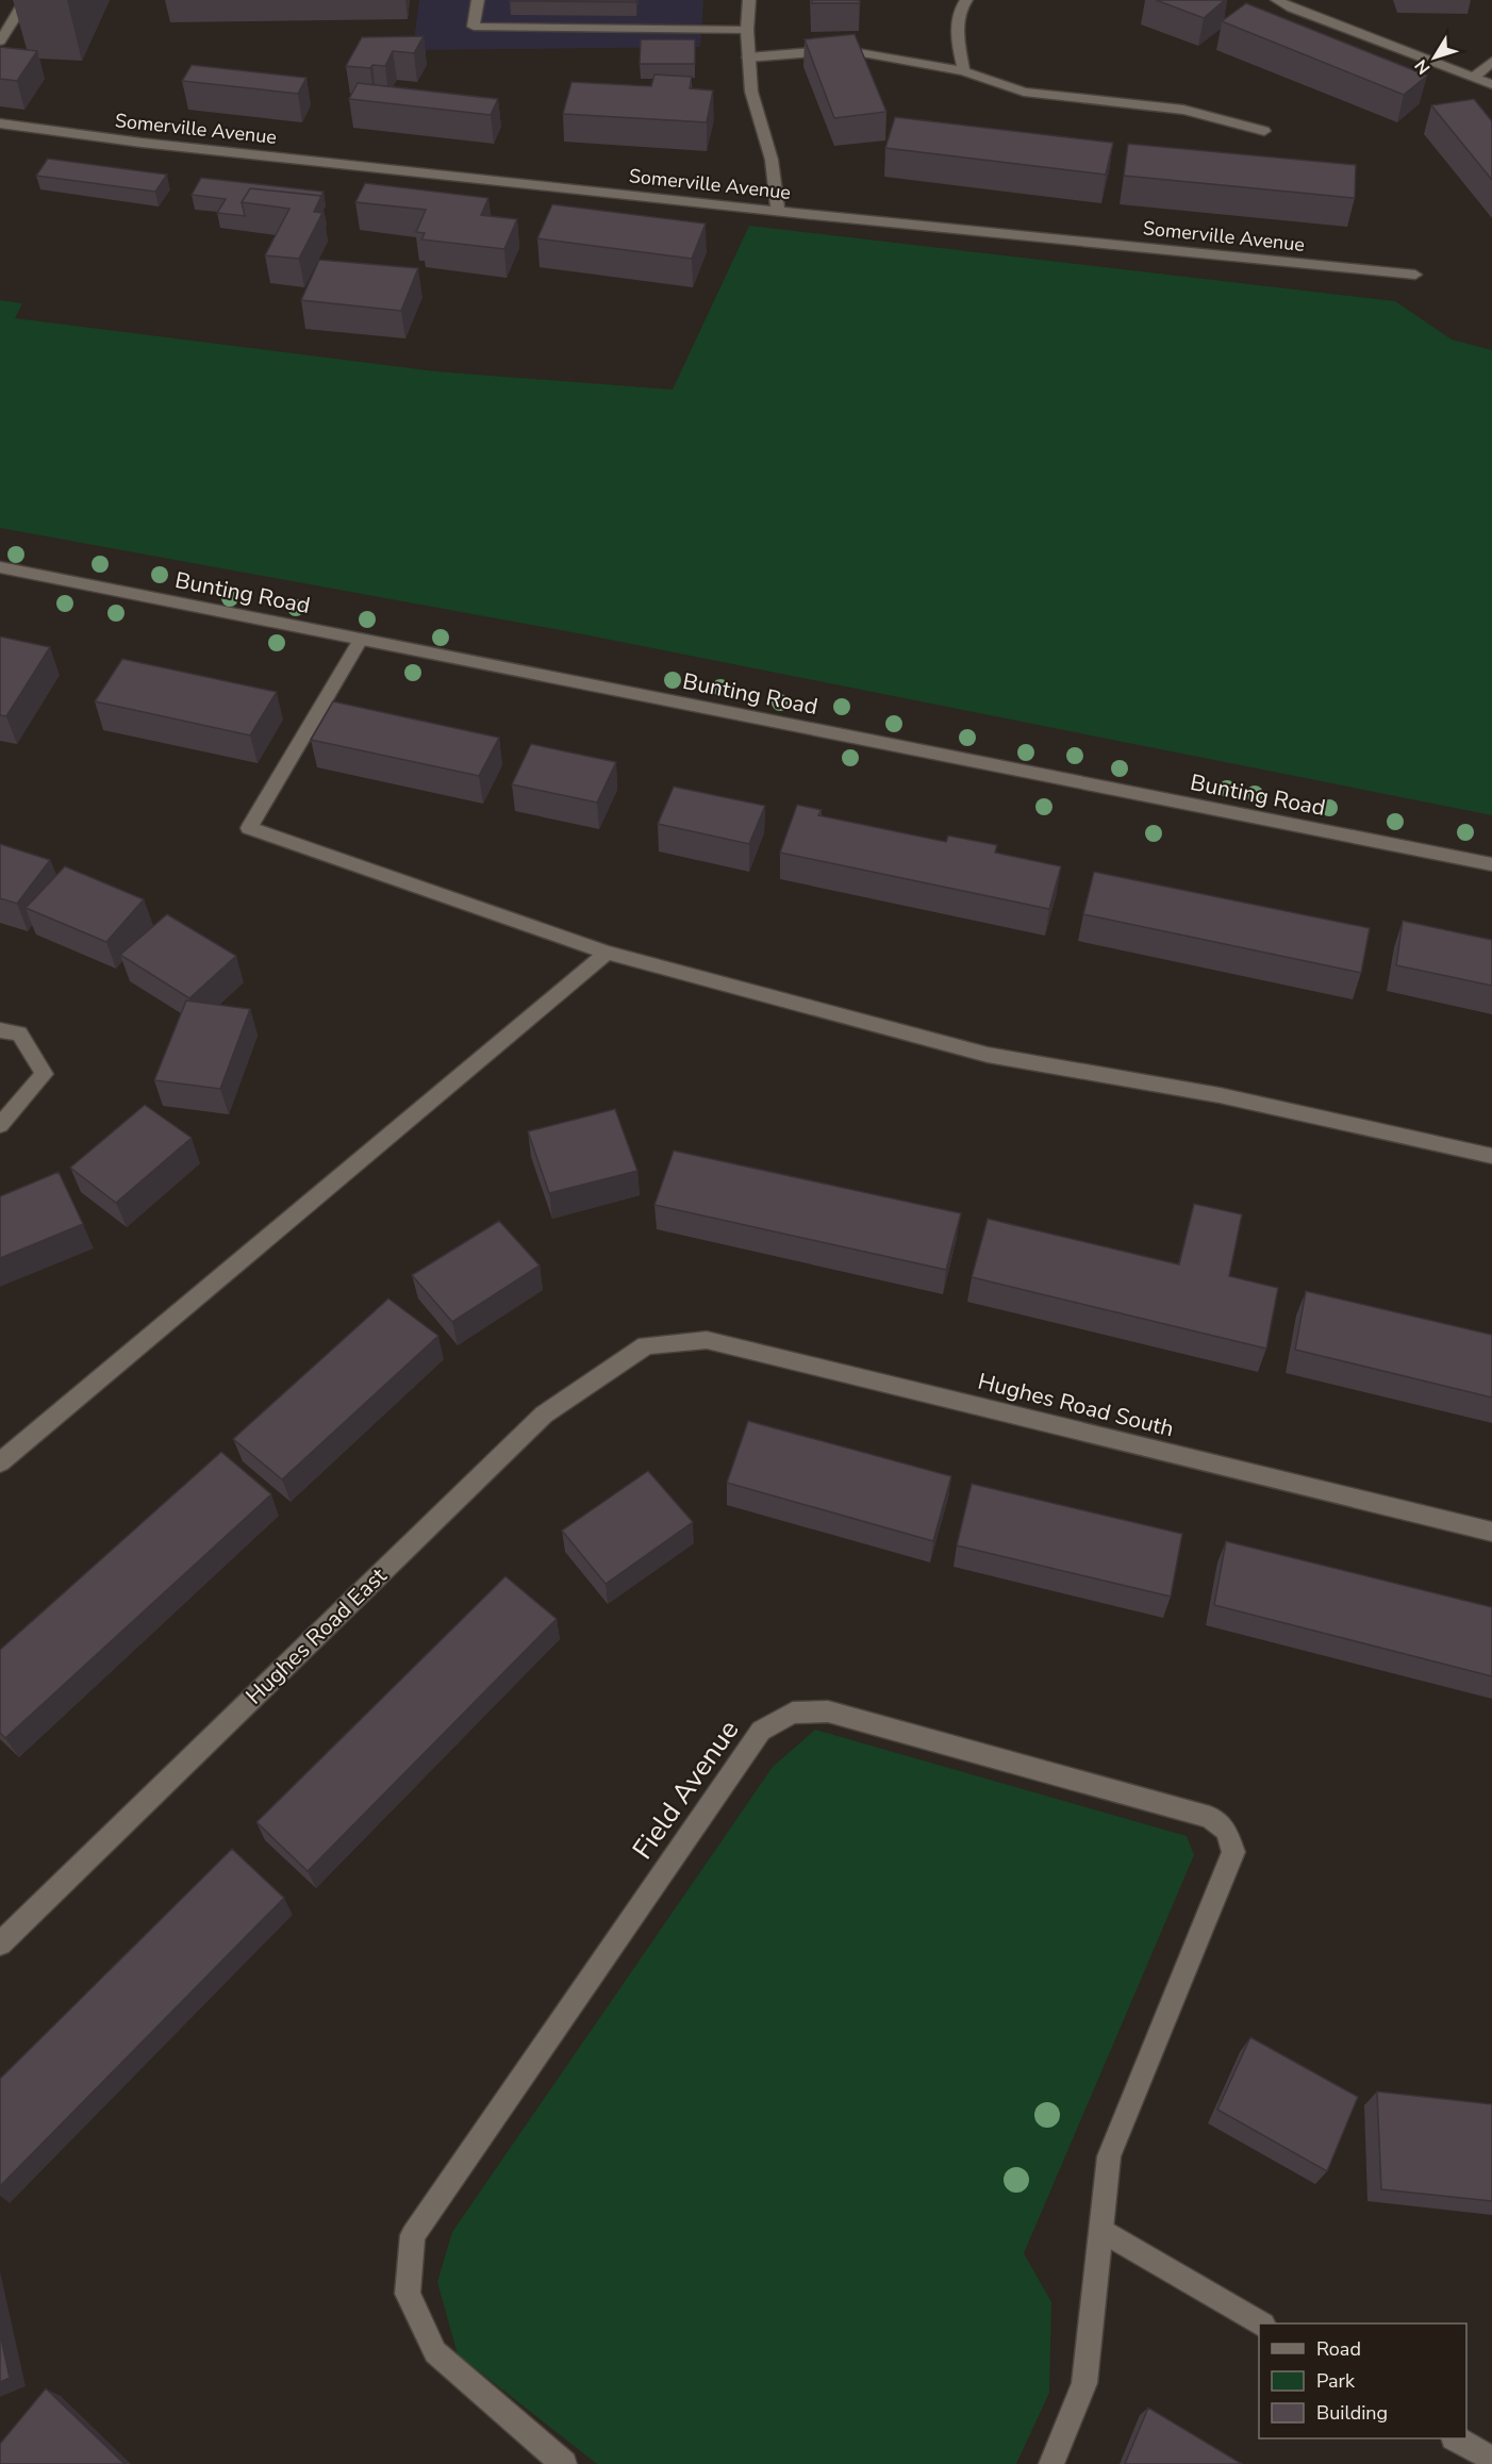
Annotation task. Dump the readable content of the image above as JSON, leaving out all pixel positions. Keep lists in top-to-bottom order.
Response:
{
  "streets": {
    "street": [
      "Somerville Avenue",
      "Bunting Road",
      "Hughes Road South",
      "Hughes Road East",
      "Field Avenue"
    ]
  },
  "crossings": [
    ["Hughes Road South", "Hughes Road East"]
  ],
  "legend": ["Road", "Park", "Building"],
  "north": "bottom left"
}
